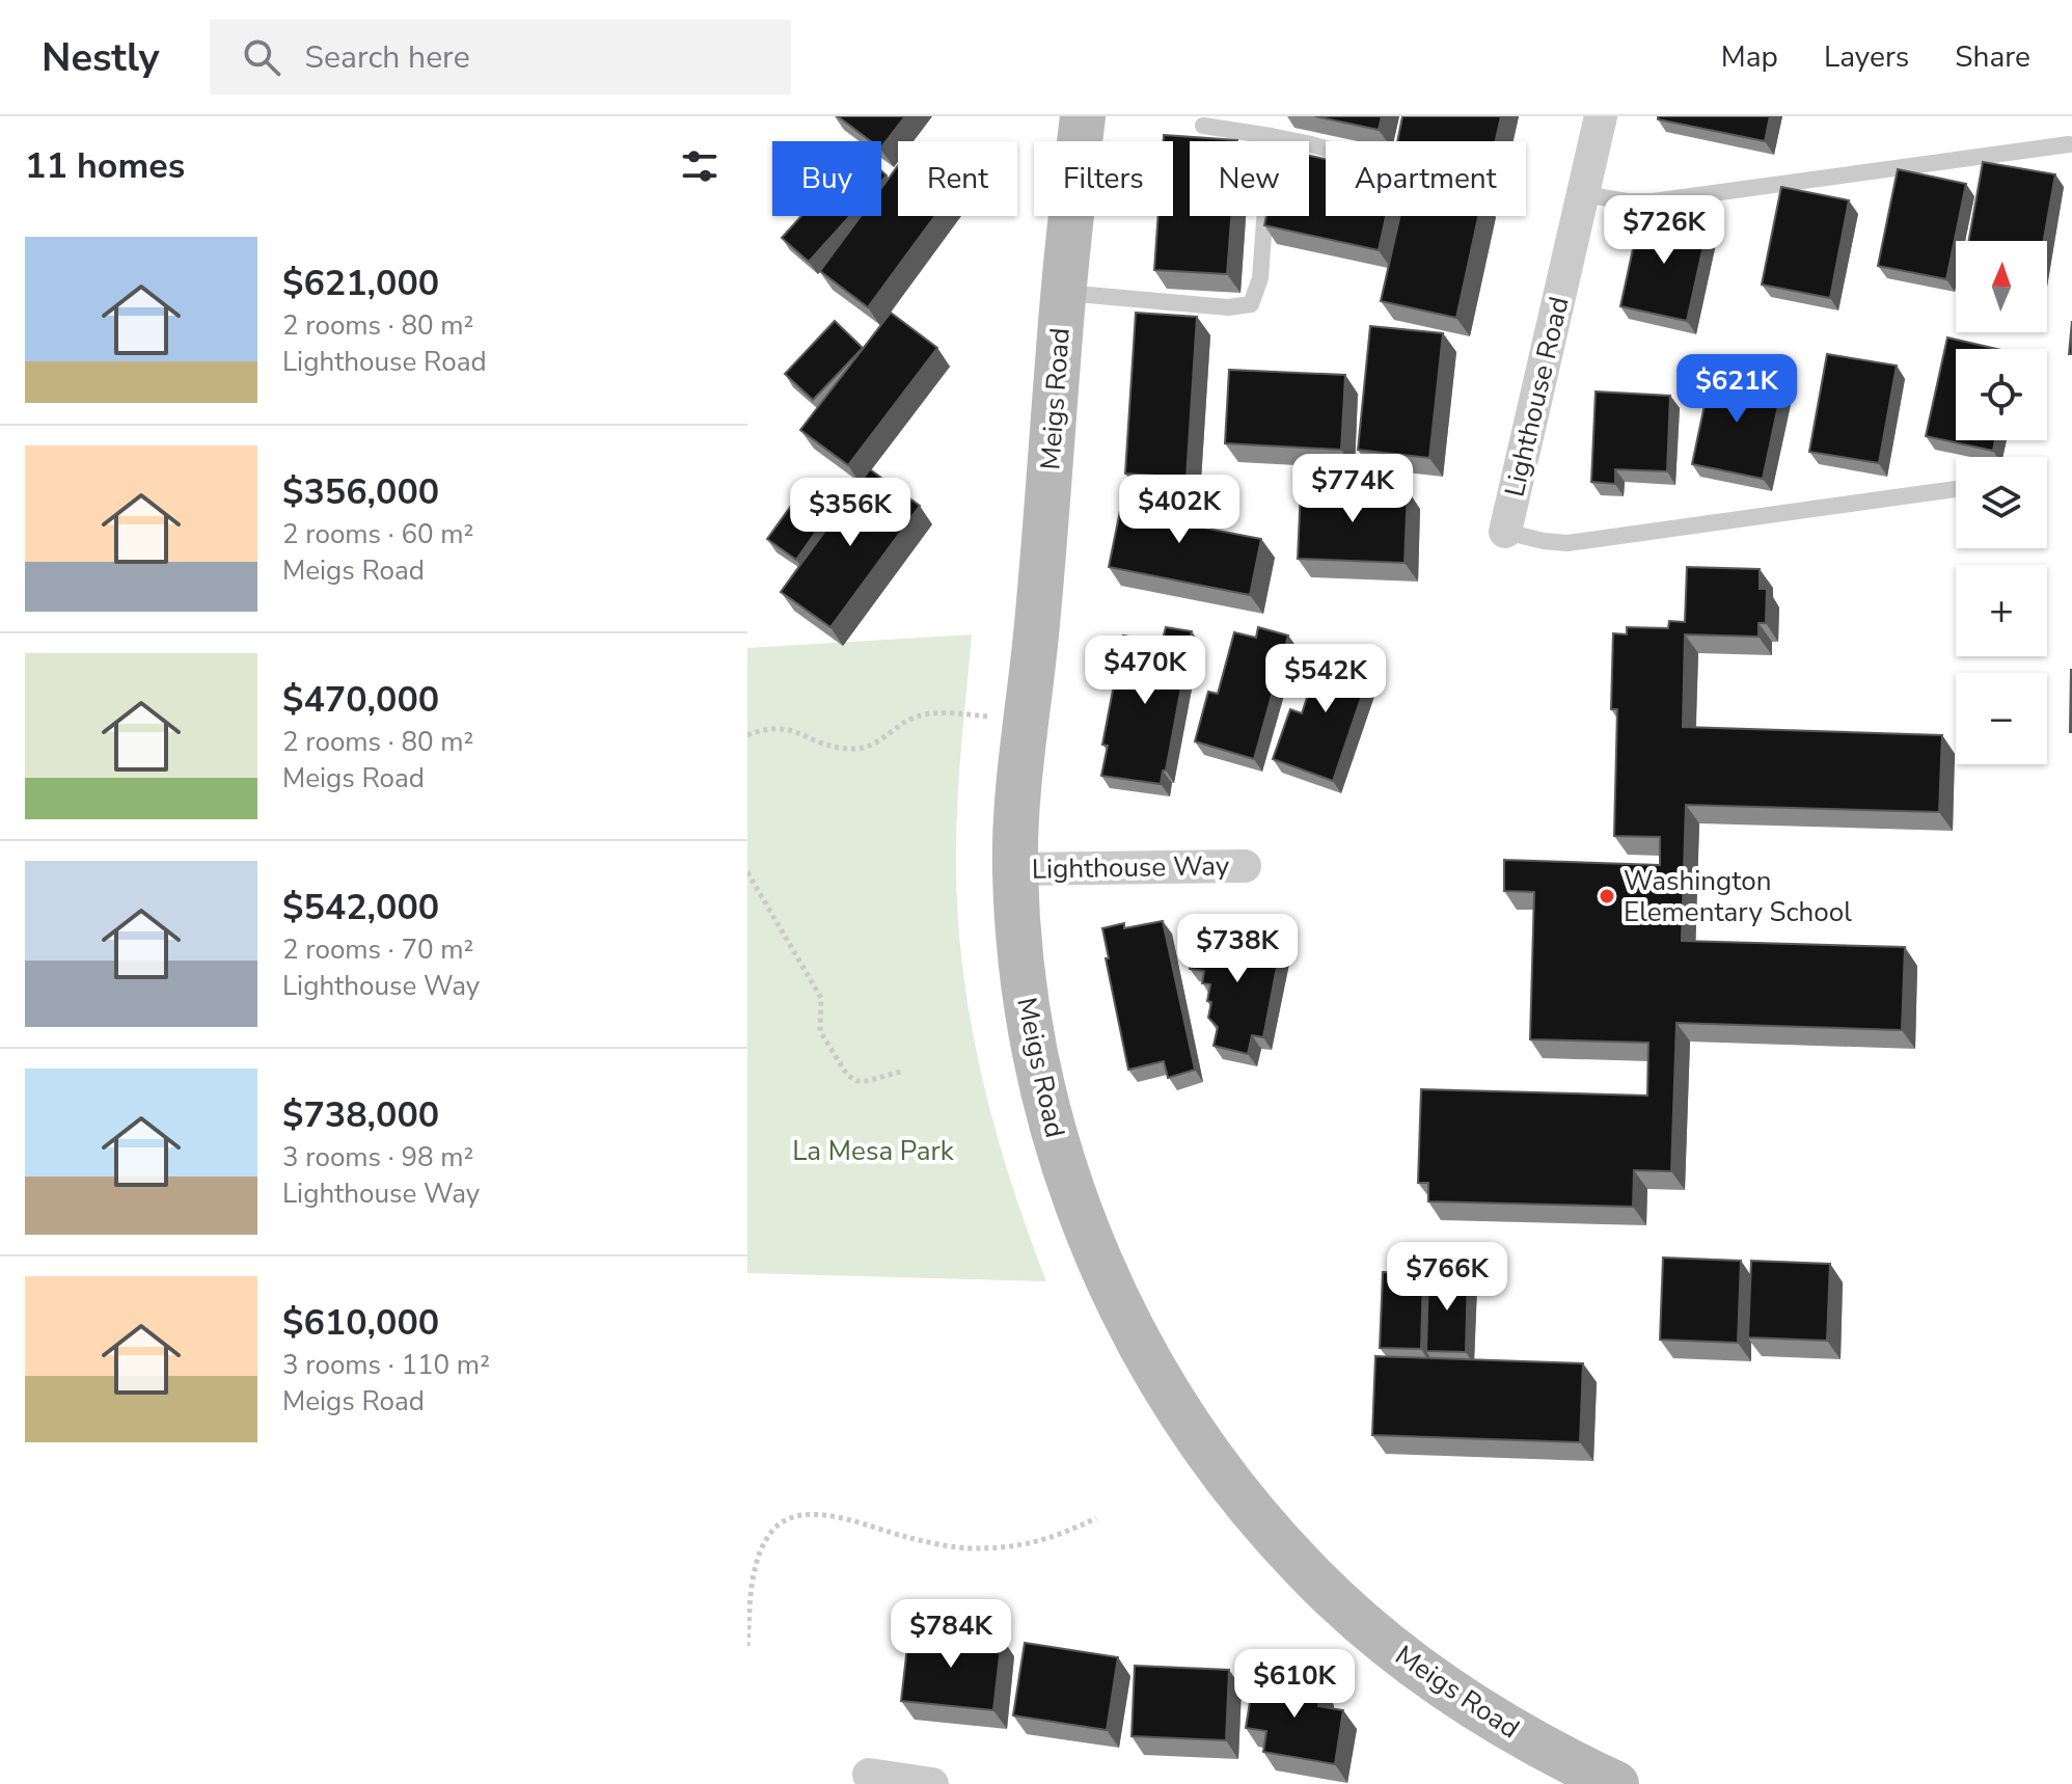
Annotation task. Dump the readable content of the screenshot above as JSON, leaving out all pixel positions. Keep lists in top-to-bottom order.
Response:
{
  "streets": {
    "main road": ["Meigs Road"],
    "street": ["Lighthouse Road", "Lighthouse Way"]
  },
  "crossings": [
    ["Meigs Road", "Lighthouse Way"]
  ],
  "parks": ["La Mesa Park"],
  "places": ["Washington Elementary School"],
  "north": "top",
  "page": {
    "header": "Nestly",
    "search": "Search here",
    "nav": ["Map", "Layers", "Share"],
    "heading": "11 homes",
    "chip": [
      "Buy",
      "Rent",
      "Filters",
      "New",
      "Apartment"
    ],
    "price": [
      "$726K",
      "$621K",
      "$774K",
      "$402K",
      "$356K",
      "$470K",
      "$542K",
      "$738K",
      "$766K",
      "$784K",
      "$610K"
    ],
    "list": [
      {
        "name": "$621,000",
        "note": "2 rooms · 80 m² · Lighthouse Road"
      },
      {
        "name": "$356,000",
        "note": "2 rooms · 60 m² · Meigs Road"
      },
      {
        "name": "$470,000",
        "note": "2 rooms · 80 m² · Meigs Road"
      },
      {
        "name": "$542,000",
        "note": "2 rooms · 70 m² · Lighthouse Way"
      },
      {
        "name": "$738,000",
        "note": "3 rooms · 98 m² · Lighthouse Way"
      },
      {
        "name": "$610,000",
        "note": "3 rooms · 110 m² · Meigs Road"
      }
    ],
    "map_buttons": ["+", "−"]
  }
}
